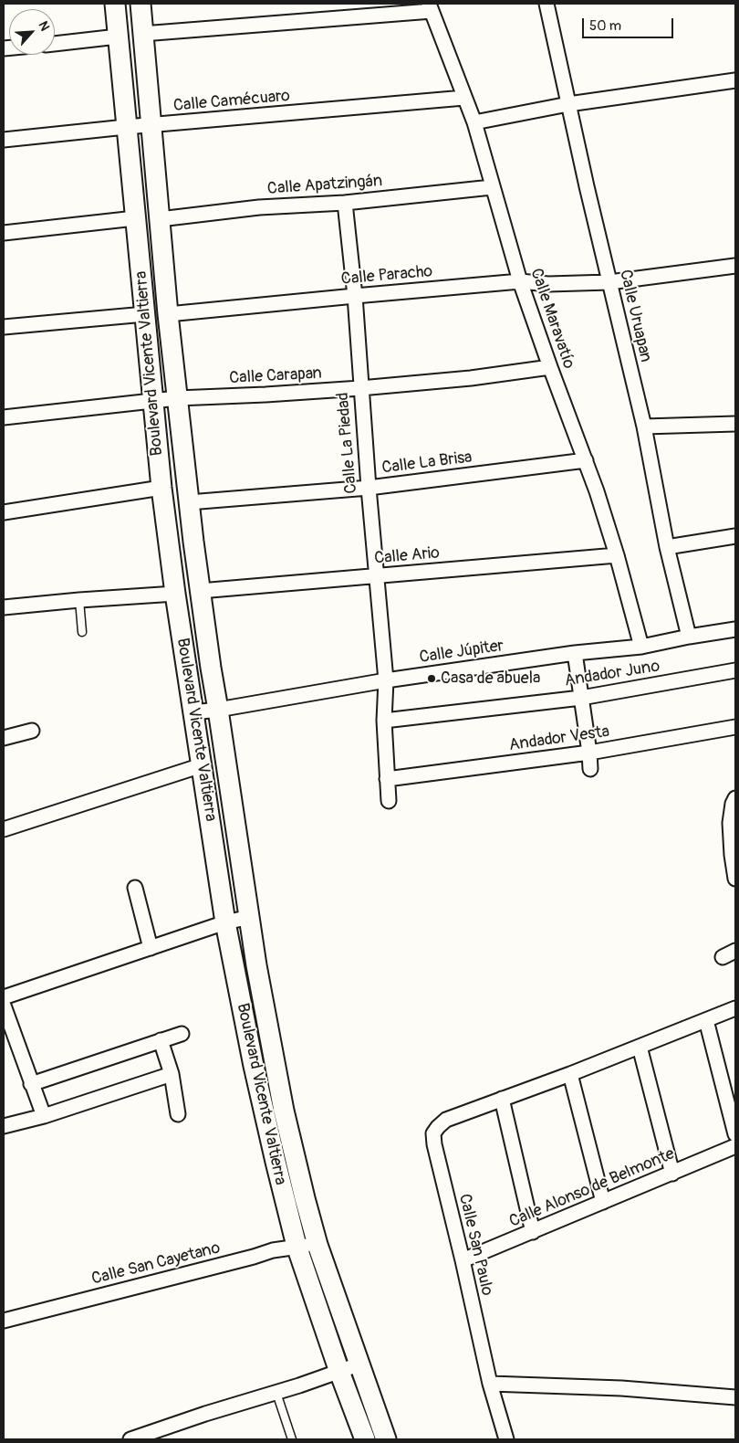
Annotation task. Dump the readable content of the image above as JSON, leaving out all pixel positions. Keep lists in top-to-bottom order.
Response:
{
  "streets": {
    "main road": ["Boulevard Vicente Valtierra"],
    "street": [
      "Calle Camécuaro",
      "Calle Apatzingán",
      "Calle Paracho",
      "Calle Uruapan",
      "Calle Maravatío",
      "Calle Carapan",
      "Calle La Piedad",
      "Calle La Brisa",
      "Calle Ario",
      "Calle Júpiter",
      "Andador Juno",
      "Andador Vesta",
      "Calle Alonso de Belmonte",
      "Calle San Paulo",
      "Calle San Cayetano"
    ]
  },
  "crossings": [
    ["Calle Camécuaro", "Calle Maravatío"],
    ["Calle Camécuaro", "Boulevard Vicente Valtierra"],
    ["Calle Apatzingán", "Calle Maravatío"],
    ["Calle Apatzingán", "Boulevard Vicente Valtierra"],
    ["Calle Apatzingán", "Calle La Piedad"],
    ["Calle Paracho", "Calle Uruapan"],
    ["Calle Paracho", "Calle Maravatío"],
    ["Calle Paracho", "Boulevard Vicente Valtierra"],
    ["Calle Paracho", "Calle La Piedad"],
    ["Calle Uruapan", "Calle Júpiter"],
    ["Calle Maravatío", "Calle Carapan"],
    ["Calle Maravatío", "Calle La Brisa"],
    ["Calle Maravatío", "Calle Ario"],
    ["Calle Maravatío", "Calle Júpiter"],
    ["Boulevard Vicente Valtierra", "Calle Carapan"],
    ["Boulevard Vicente Valtierra", "Calle La Brisa"],
    ["Boulevard Vicente Valtierra", "Calle Ario"],
    ["Boulevard Vicente Valtierra", "Calle Júpiter"],
    ["Boulevard Vicente Valtierra", "Calle San Cayetano"],
    ["Calle Carapan", "Calle La Piedad"],
    ["Calle La Piedad", "Calle La Brisa"],
    ["Calle La Piedad", "Calle Ario"],
    ["Calle La Piedad", "Calle Júpiter"],
    ["Calle La Piedad", "Andador Juno"],
    ["Calle La Piedad", "Andador Vesta"],
    ["Calle Alonso de Belmonte", "Calle San Paulo"]
  ],
  "places": ["Casa de abuela"],
  "scale_bar": "50 m",
  "north": "top right"
}
